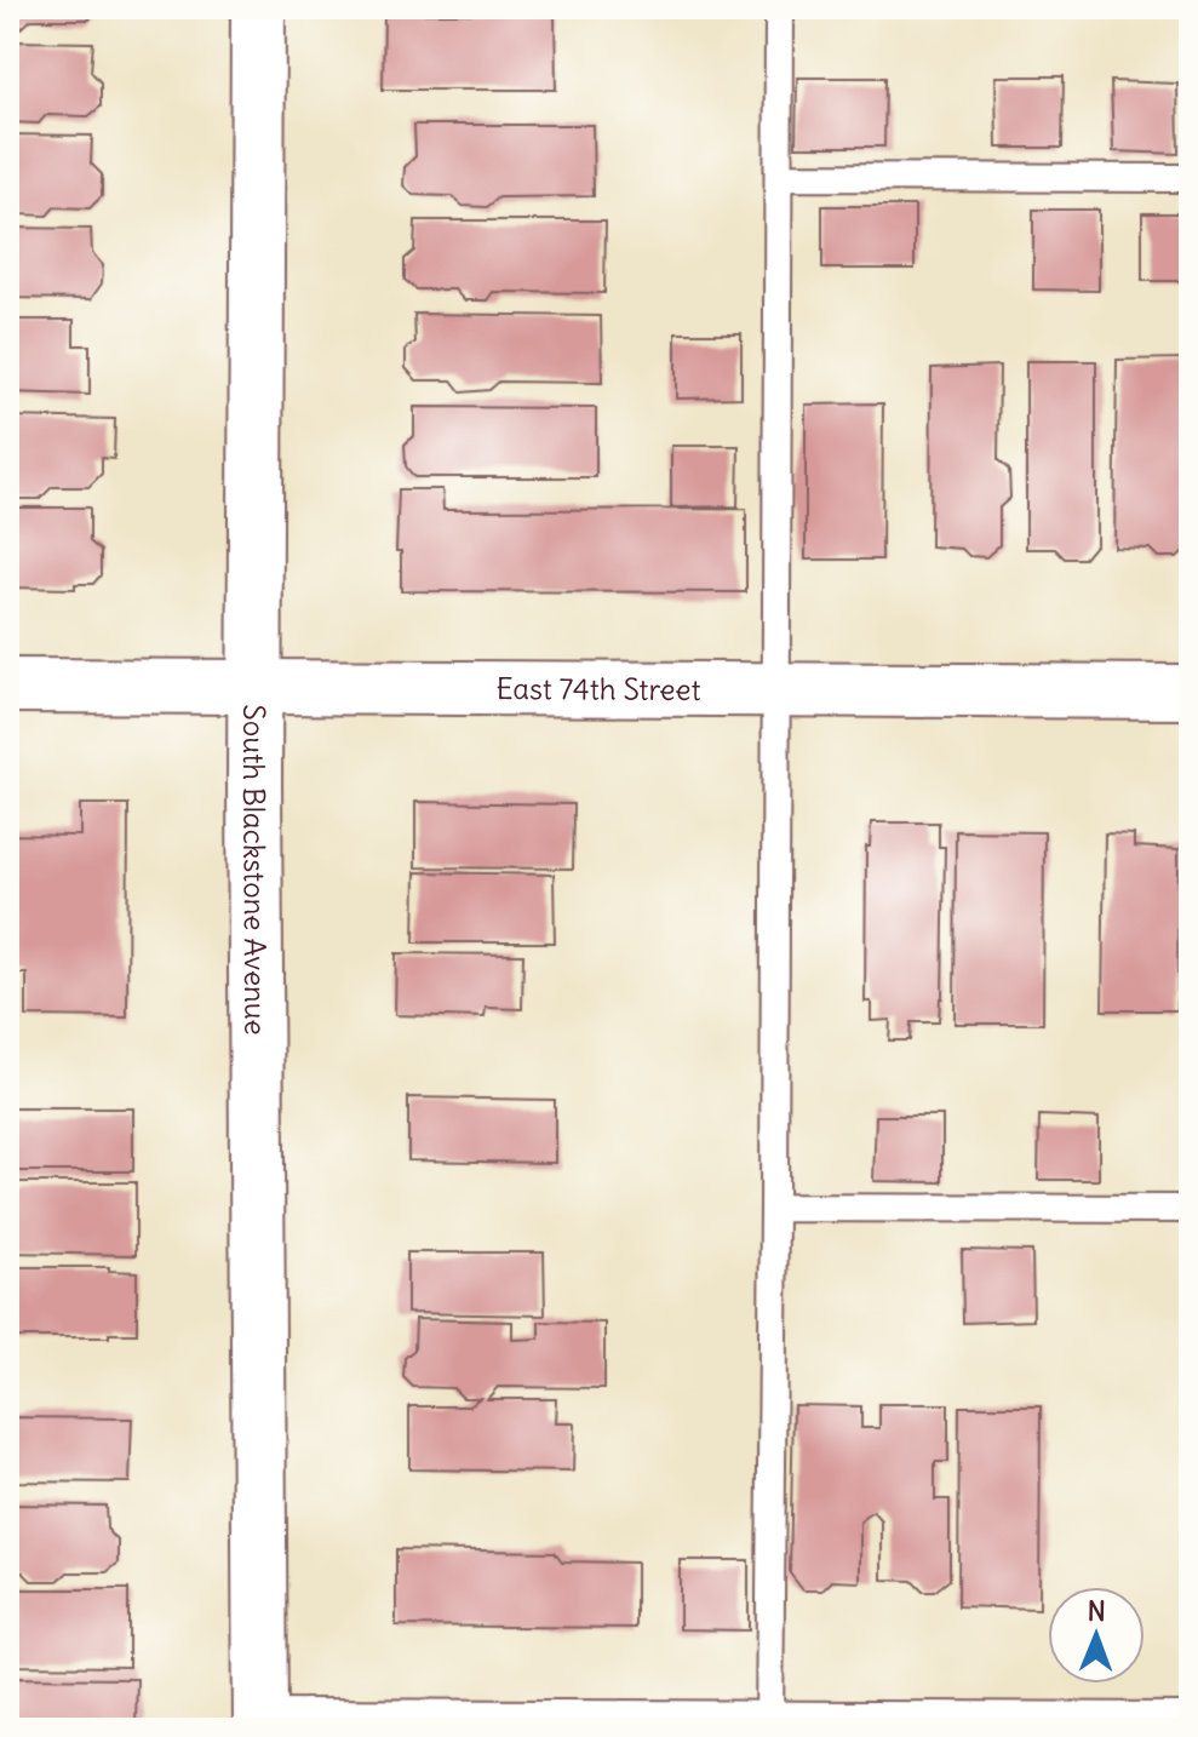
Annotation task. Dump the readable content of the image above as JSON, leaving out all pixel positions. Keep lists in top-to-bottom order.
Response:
{
  "streets": {
    "street": ["East 74th Street", "South Blackstone Avenue"]
  },
  "crossings": [
    ["East 74th Street", "South Blackstone Avenue"]
  ],
  "north": "top"
}
